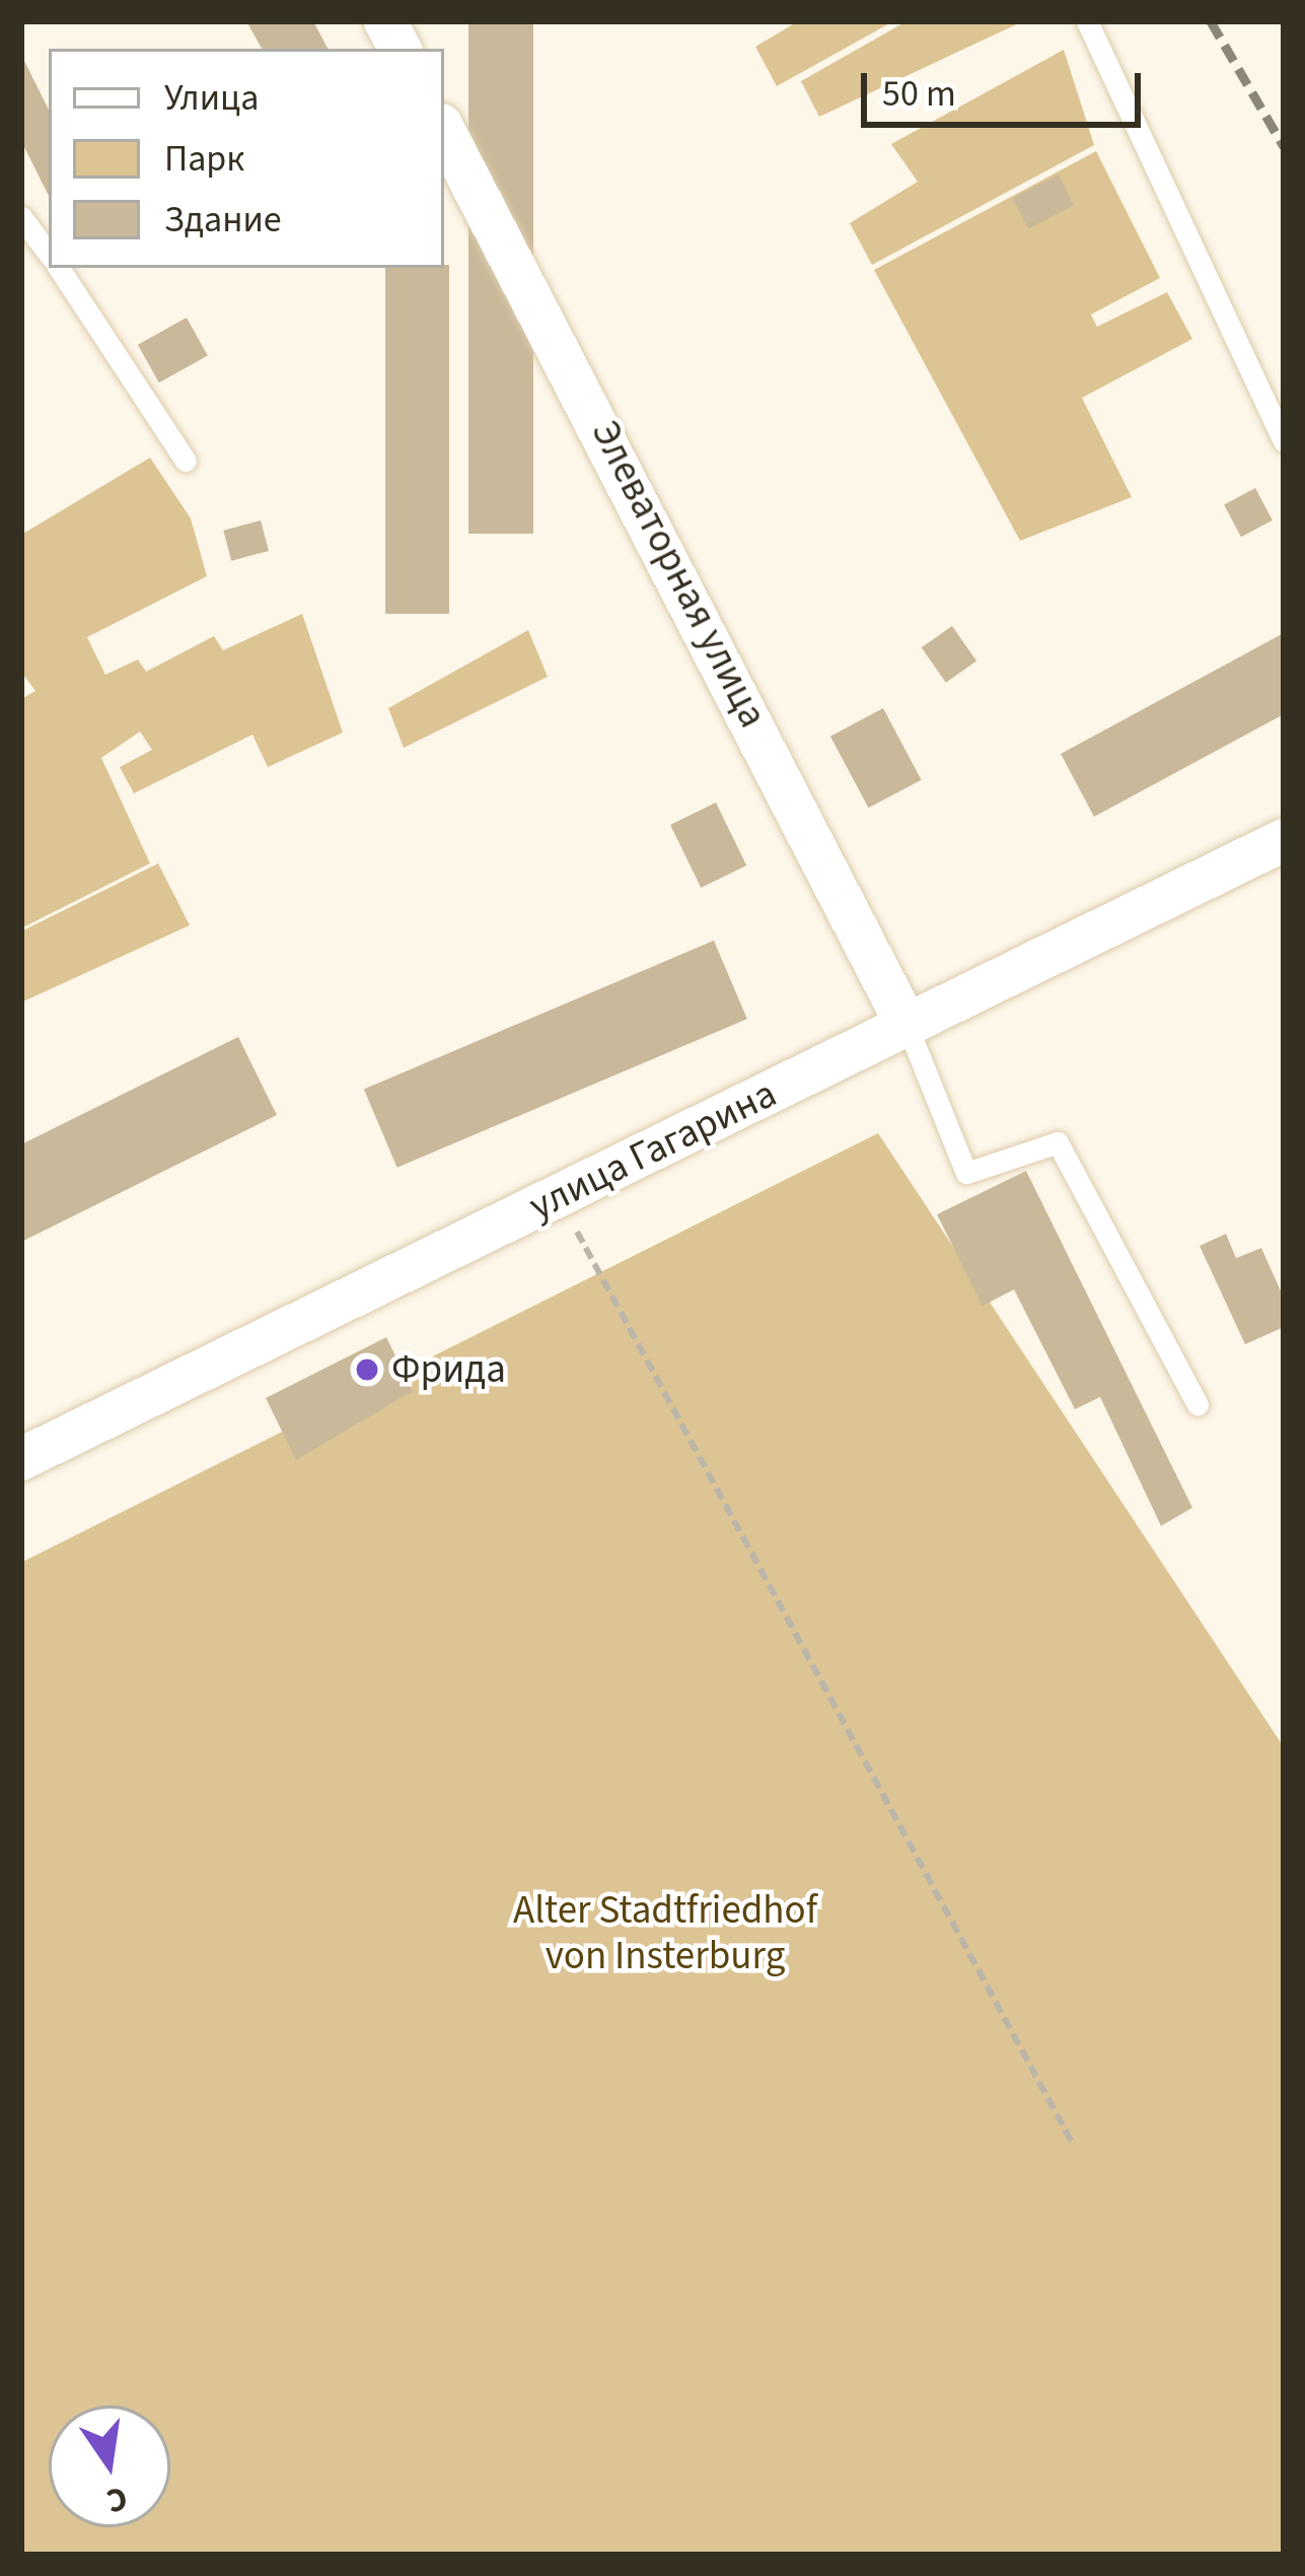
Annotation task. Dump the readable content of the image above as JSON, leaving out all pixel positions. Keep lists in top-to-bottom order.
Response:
{
  "streets": {
    "street": ["Элеваторная улица", "улица Гагарина"]
  },
  "crossings": [
    ["Элеваторная улица", "улица Гагарина"]
  ],
  "parks": ["Alter Stadtfriedhof von Insterburg"],
  "places": ["Фрида"],
  "legend": ["Улица", "Парк", "Здание"],
  "scale_bar": "50 m",
  "north": "bottom"
}
